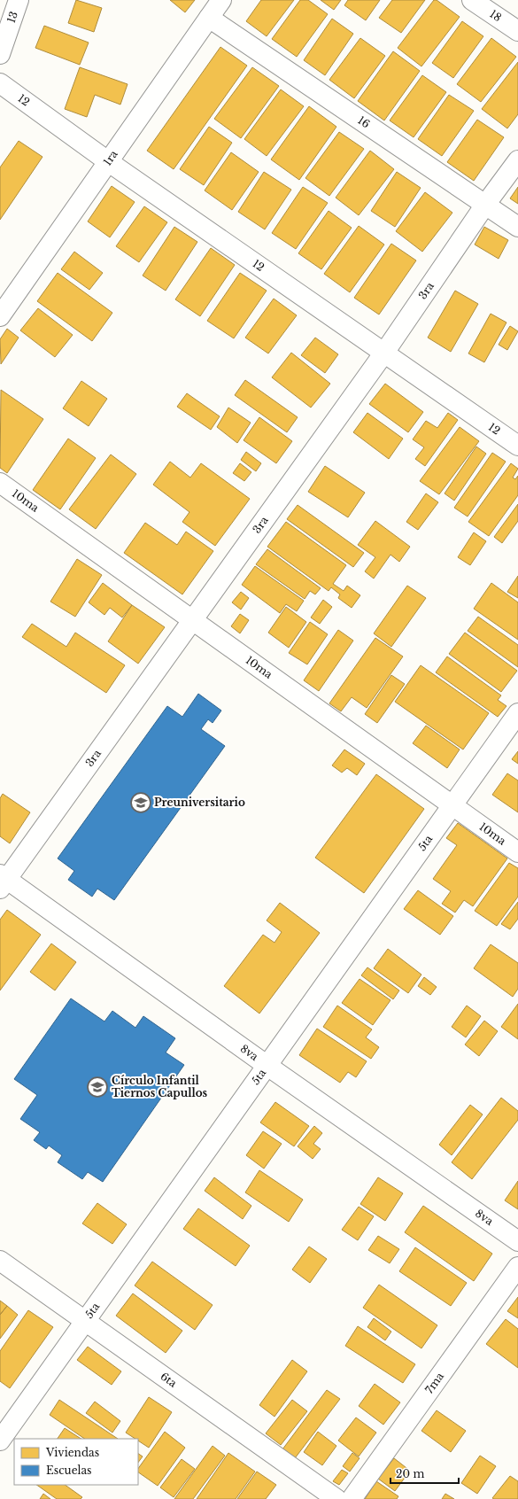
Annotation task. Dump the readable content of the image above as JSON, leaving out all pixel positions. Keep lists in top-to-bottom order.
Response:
{
  "streets": {
    "street": [
      "18",
      "13",
      "12",
      "16",
      "1ra",
      "3ra",
      "10ma",
      "5ta",
      "8va",
      "6ta",
      "7ma"
    ]
  },
  "crossings": [
    ["12", "1ra"],
    ["12", "3ra"],
    ["16", "1ra"],
    ["16", "3ra"],
    ["3ra", "10ma"],
    ["3ra", "8va"],
    ["10ma", "5ta"],
    ["5ta", "8va"],
    ["5ta", "6ta"]
  ],
  "places": {
    "school or university": ["Preuniversitario", "Círculo Infantil Tiernos Capullos"]
  },
  "legend": ["Viviendas", "Escuelas"],
  "scale_bar": "20 m"
}
